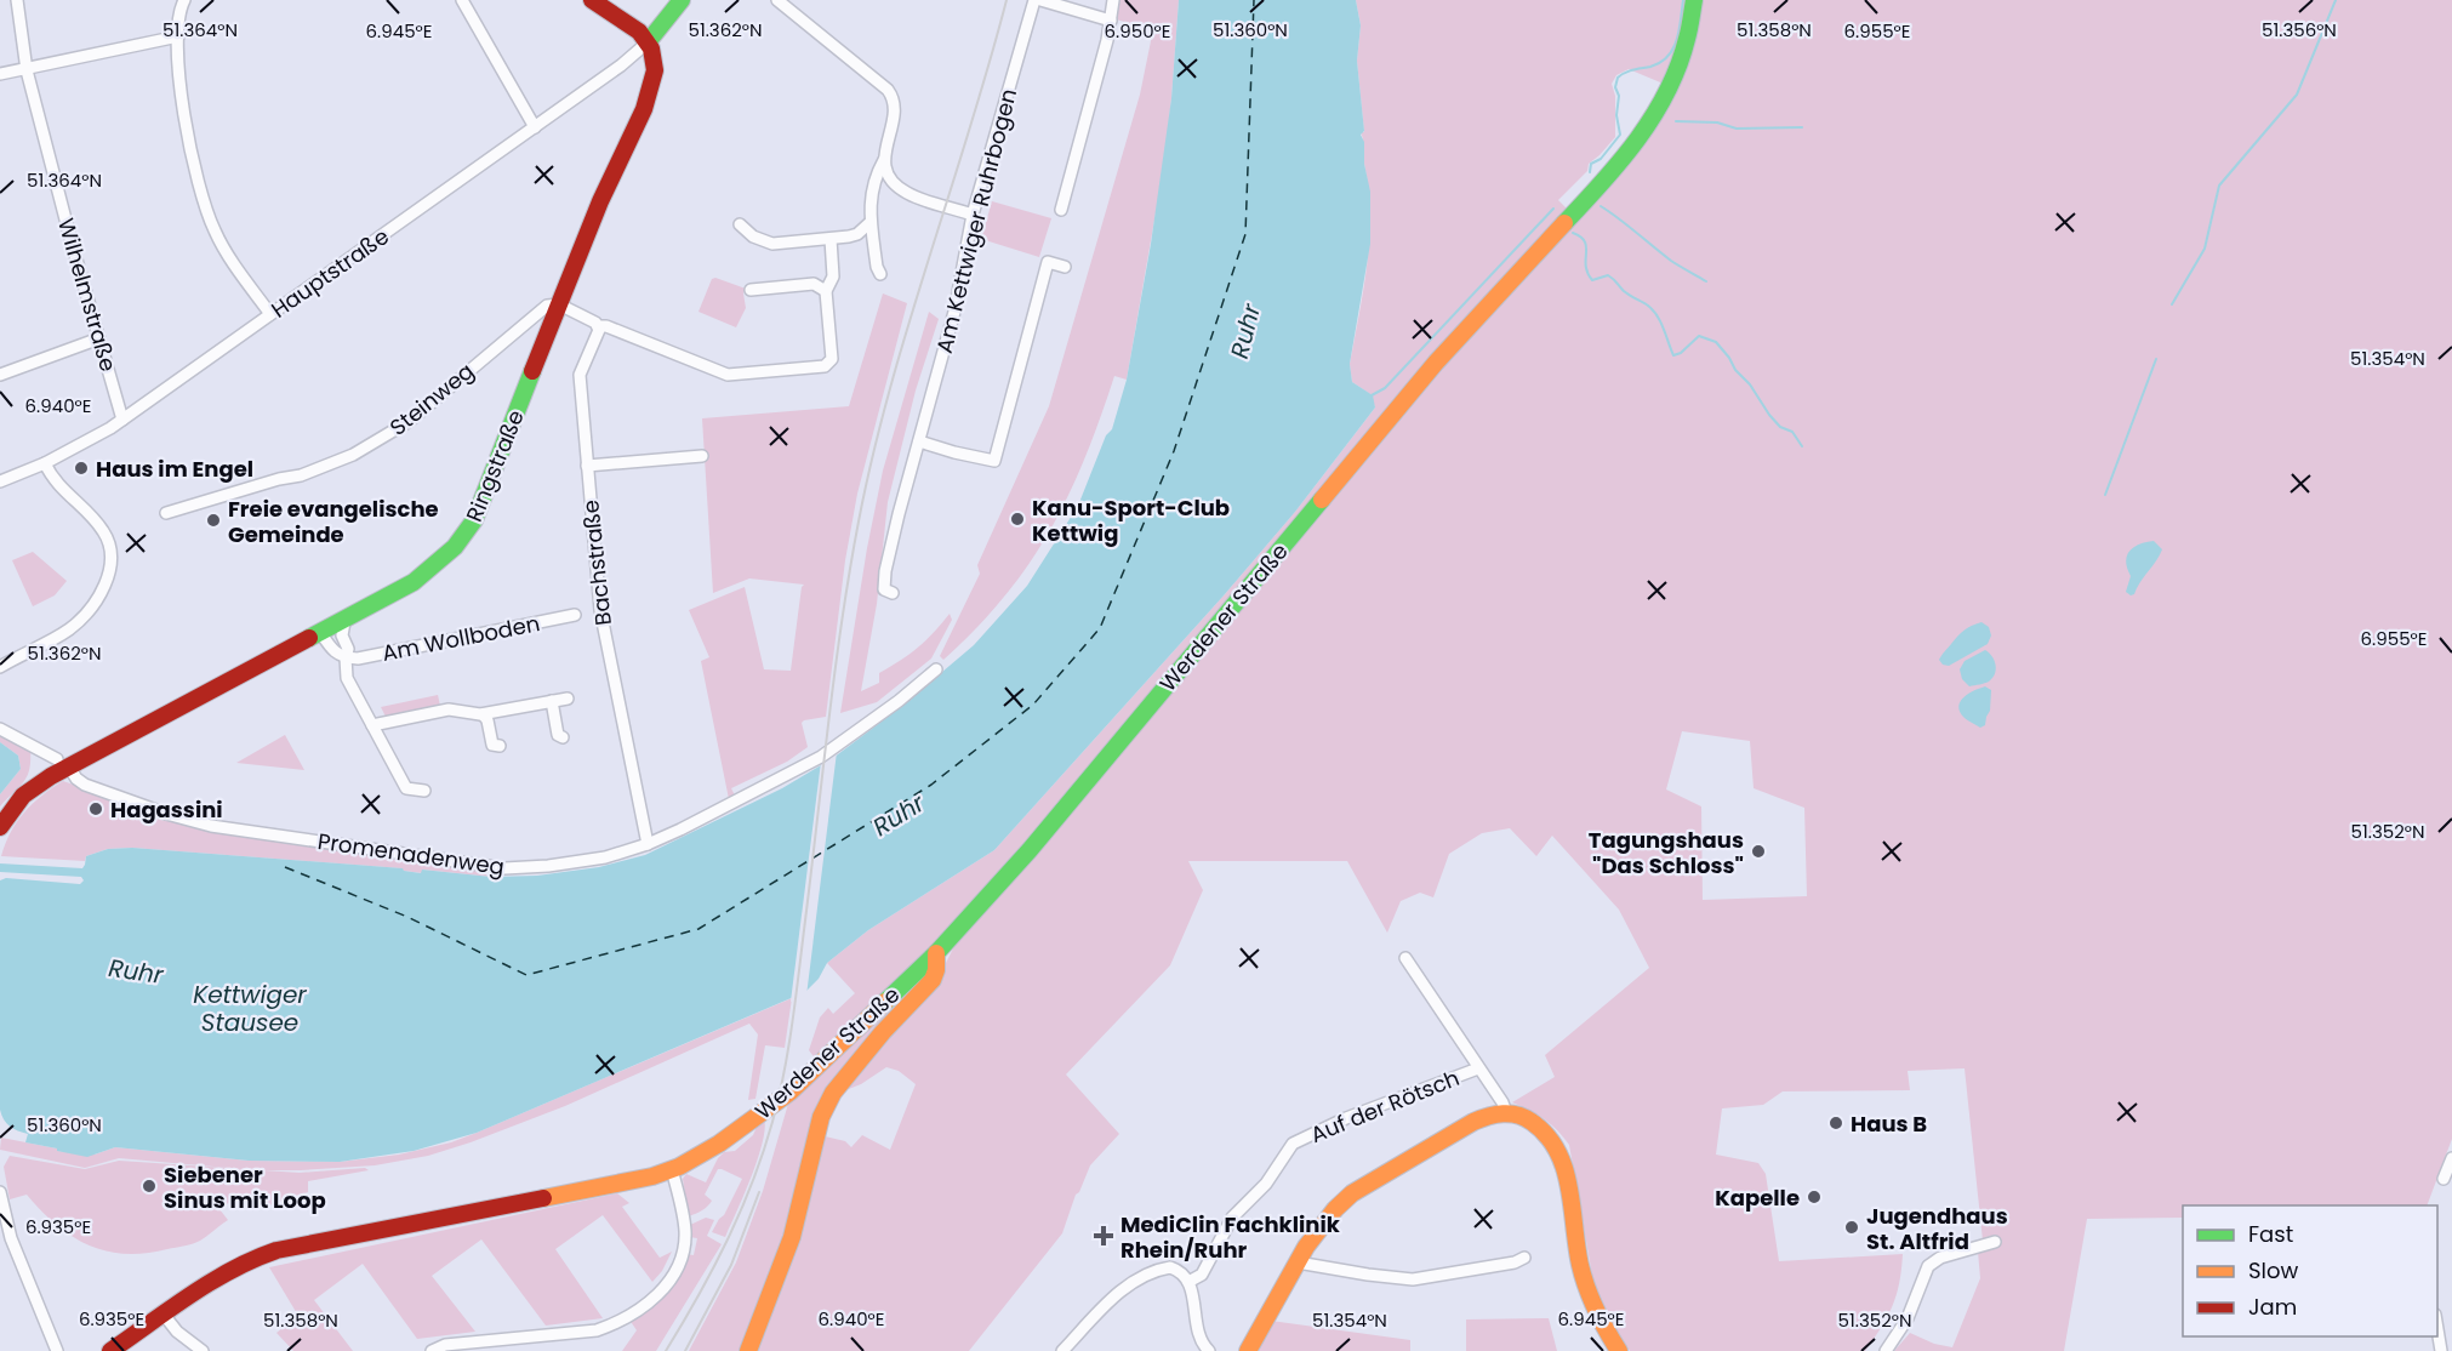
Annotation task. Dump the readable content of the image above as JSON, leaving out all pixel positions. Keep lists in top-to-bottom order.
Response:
{
  "streets": {
    "main road": ["Ringstraße", "Werdener Straße"],
    "street": [
      "Am Kettwiger Ruhrbogen",
      "Hauptstraße",
      "Wilhelmstraße",
      "Steinweg",
      "Bachstraße",
      "Am Wollboden",
      "Promenadenweg",
      "Auf der Rötsch"
    ]
  },
  "crossings": [
    ["Hauptstraße", "Wilhelmstraße"],
    ["Hauptstraße", "Ringstraße"],
    ["Steinweg", "Ringstraße"],
    ["Ringstraße", "Promenadenweg"],
    ["Bachstraße", "Promenadenweg"]
  ],
  "water": ["Ruhr", "Kettwiger Stausee"],
  "places": {
    "other": [
      "Haus im Engel",
      "Kanu-Sport-Club Kettwig",
      "Freie evangelische Gemeinde",
      "Hagassini",
      "Tagungshaus \"Das Schloss\"",
      "Haus B",
      "Siebener Sinus mit Loop",
      "Kapelle",
      "Jugendhaus St. Altfrid"
    ],
    "health": ["MediClin Fachklinik Rhein/Ruhr"]
  },
  "legend": ["Fast", "Slow", "Jam"],
  "coordinates": [
    "51.362°N",
    "51.358°N",
    "51.356°N",
    "51.364°N",
    "51.360°N",
    "6.945°E",
    "6.950°E",
    "6.955°E",
    "51.354°N",
    "6.940°E",
    "51.352°N",
    "6.935°E"
  ]
}
